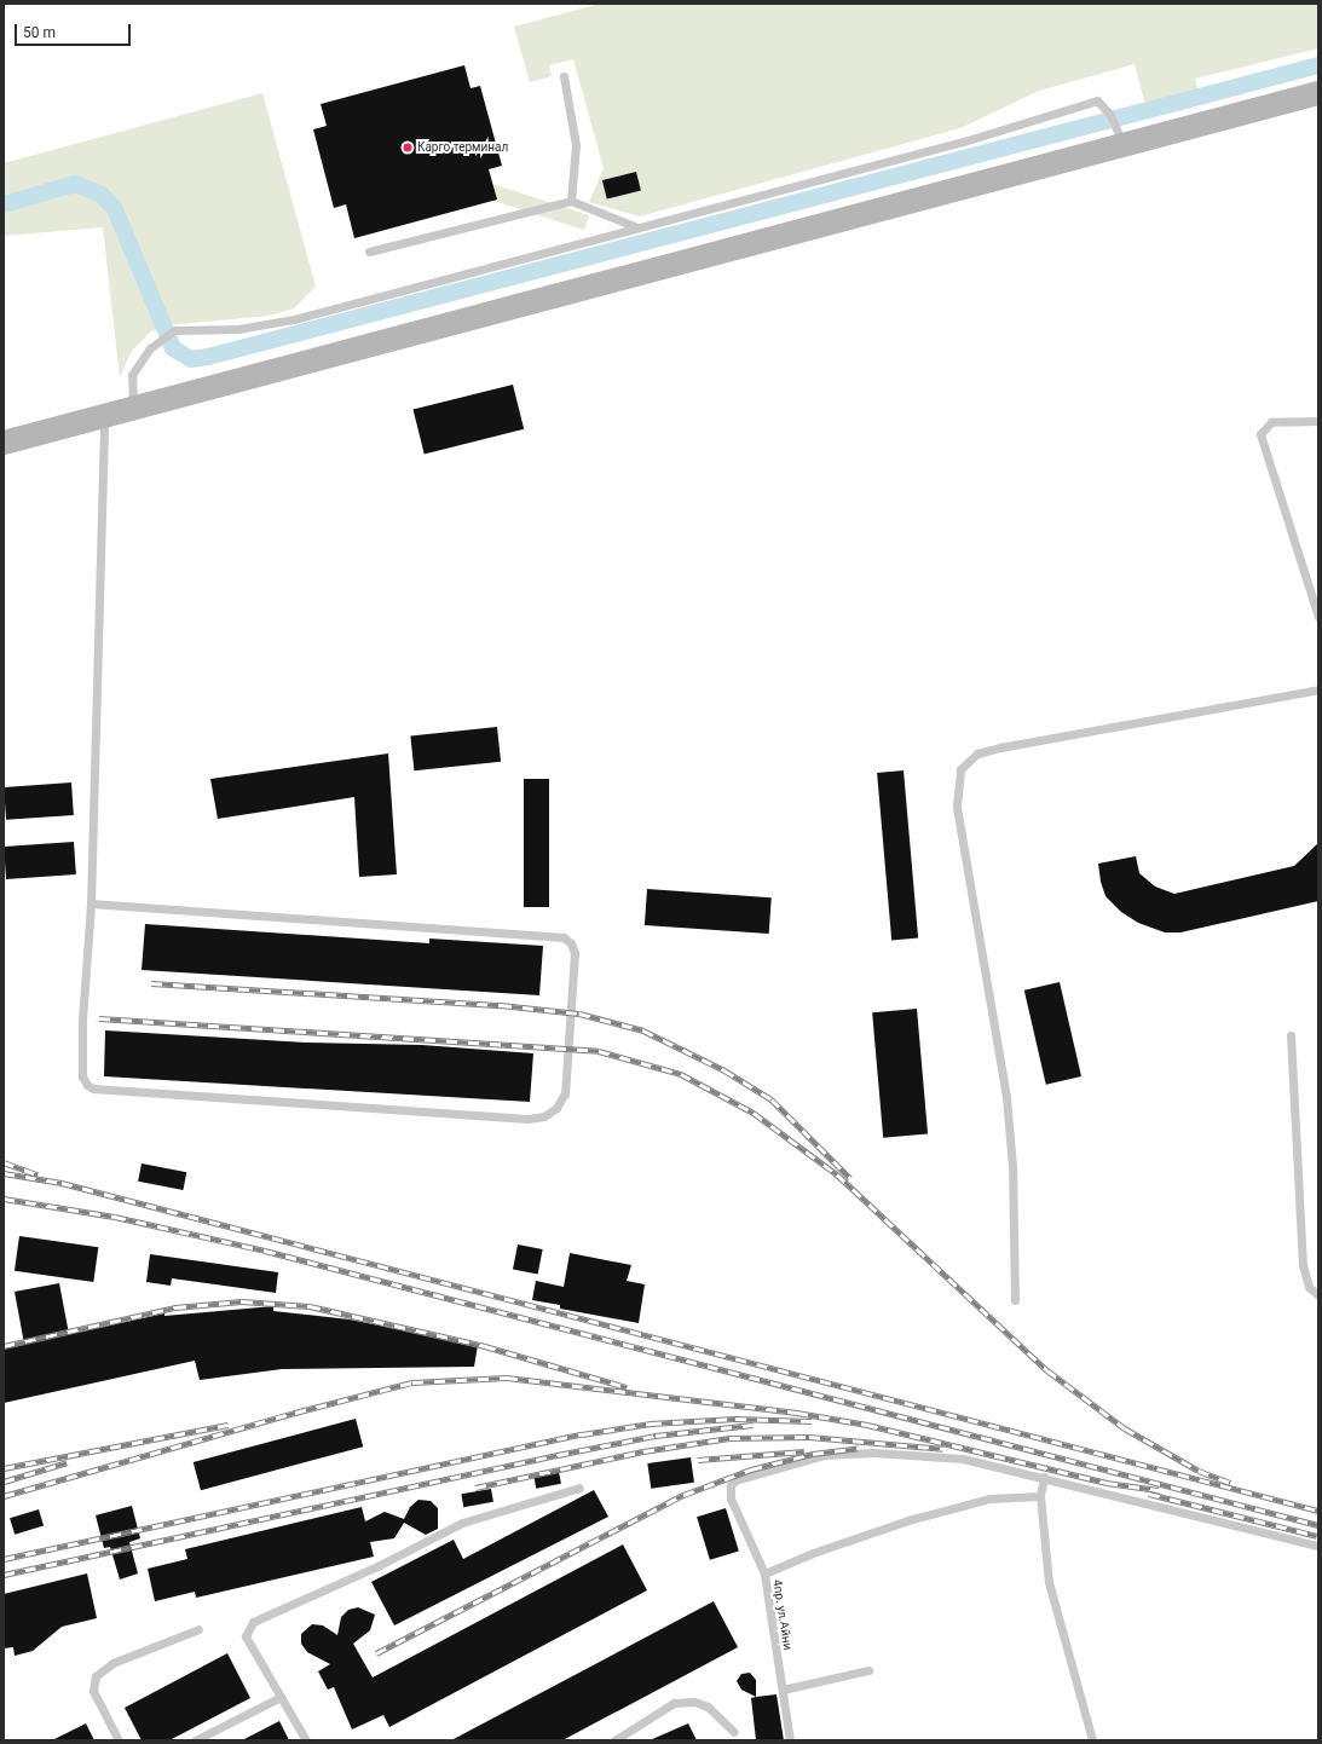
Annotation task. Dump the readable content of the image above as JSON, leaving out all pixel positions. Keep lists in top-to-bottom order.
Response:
{
  "streets": {
    "lane": ["4пр. ул.Айни"]
  },
  "places": ["Карго терминал"],
  "scale_bar": "50 m"
}
